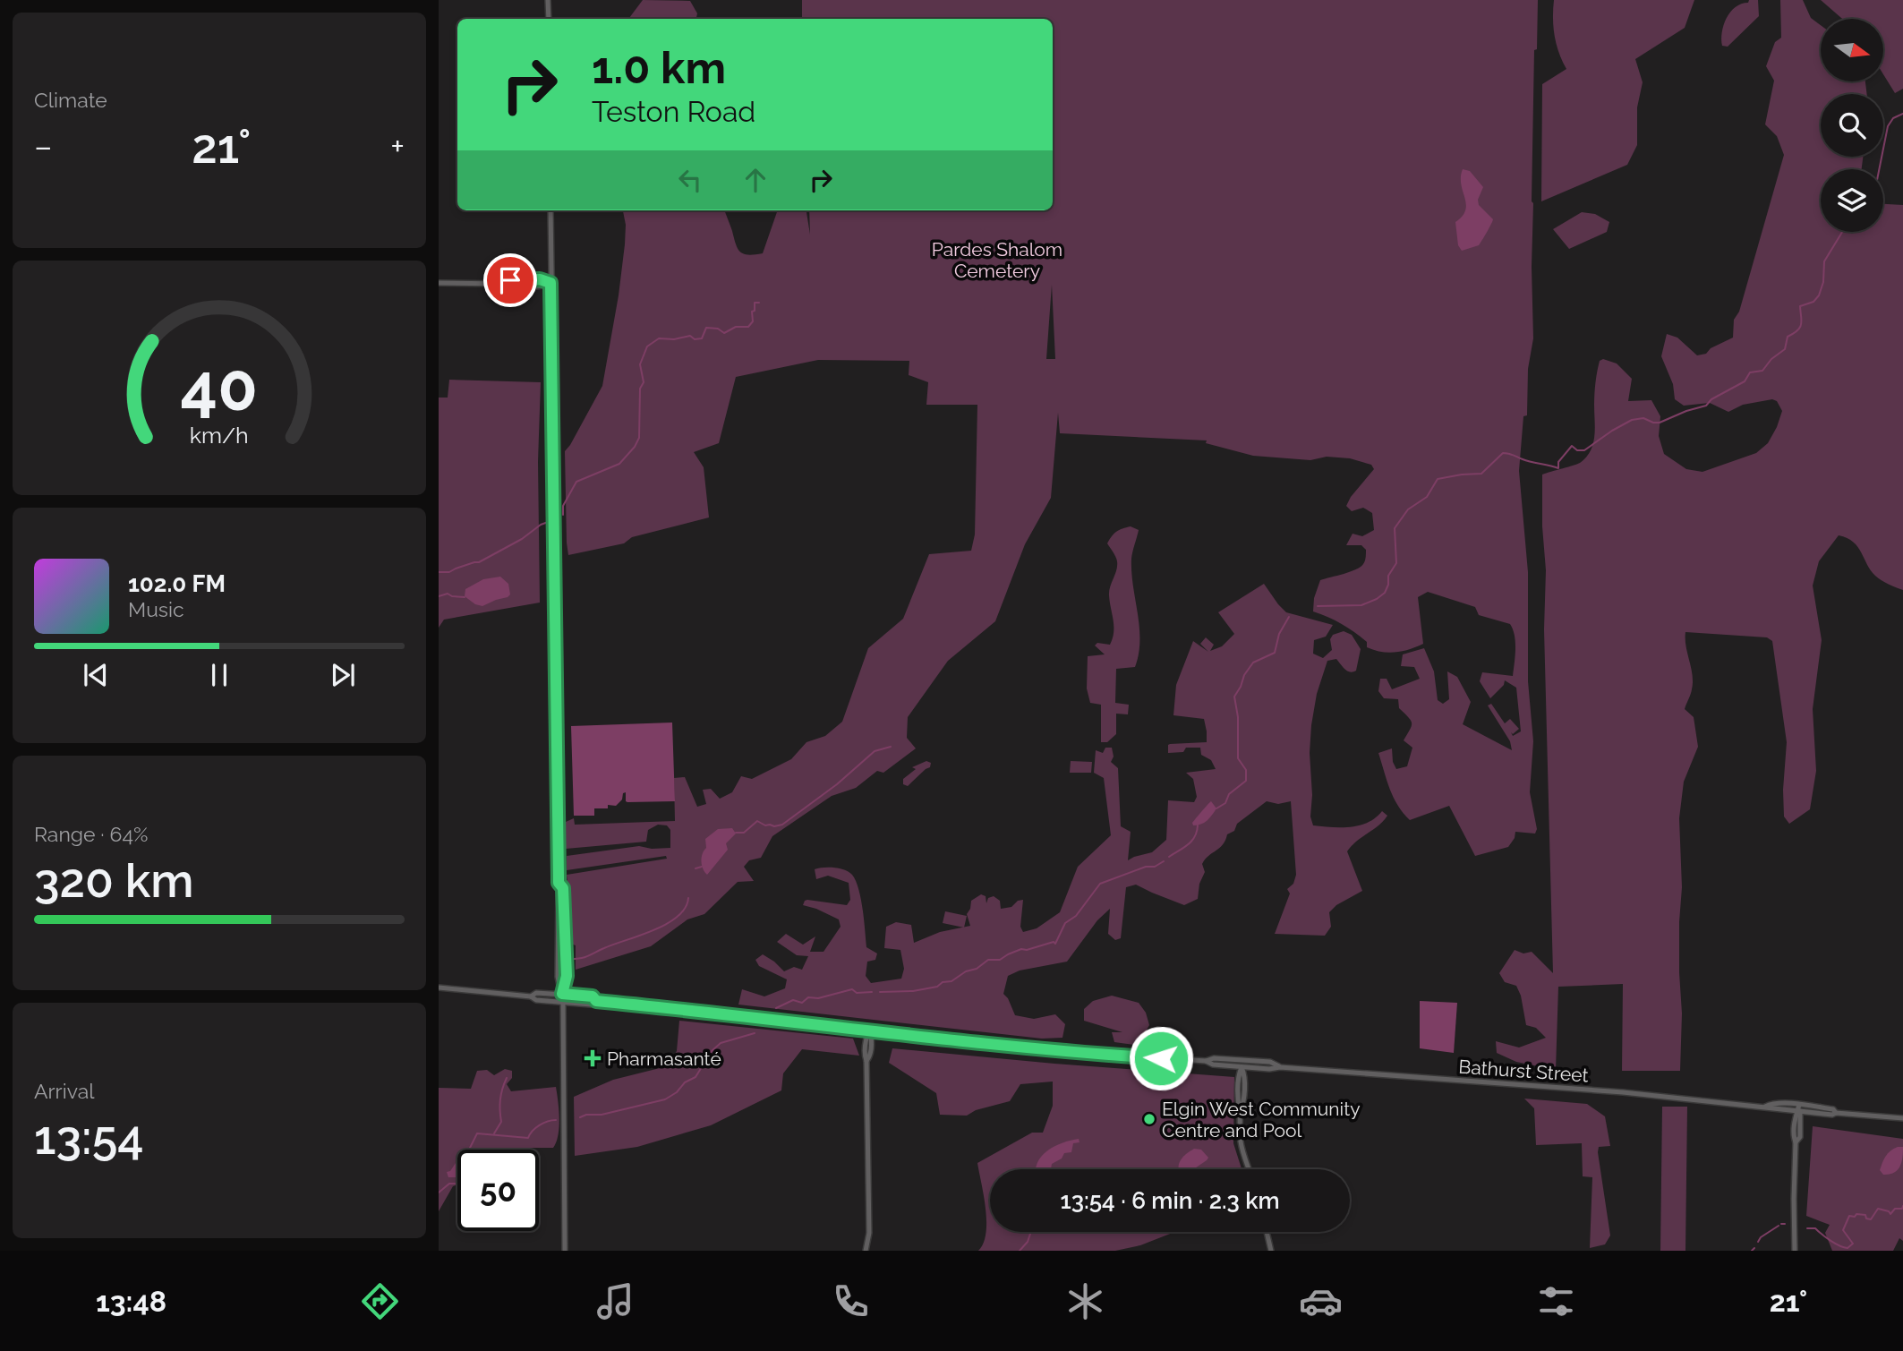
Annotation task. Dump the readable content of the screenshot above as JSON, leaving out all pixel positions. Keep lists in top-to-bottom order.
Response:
{
  "streets": {
    "main road": ["Bathurst Street"]
  },
  "parks": ["Pardes Shalom Cemetery"],
  "places": {
    "health": ["Pharmasanté"],
    "other": ["Elgin West Community Centre and Pool"]
  },
  "north": "right",
  "page": {
    "tile": [
      "Climate",
      ["Range · 64%", "320 km"],
      ["Arrival", "13:54"]
    ],
    "turn": ["1.0 km", "Teston Road"],
    "heat": ["−", "21°", "+"],
    "song": ["102.0 FM", "Music"],
    "limit": "50",
    "trip": "13:54 · 6 min · 2.3 km",
    "tabs": ["13:48", "21°"],
    "gauge": ["40", "km/h"]
  }
}
